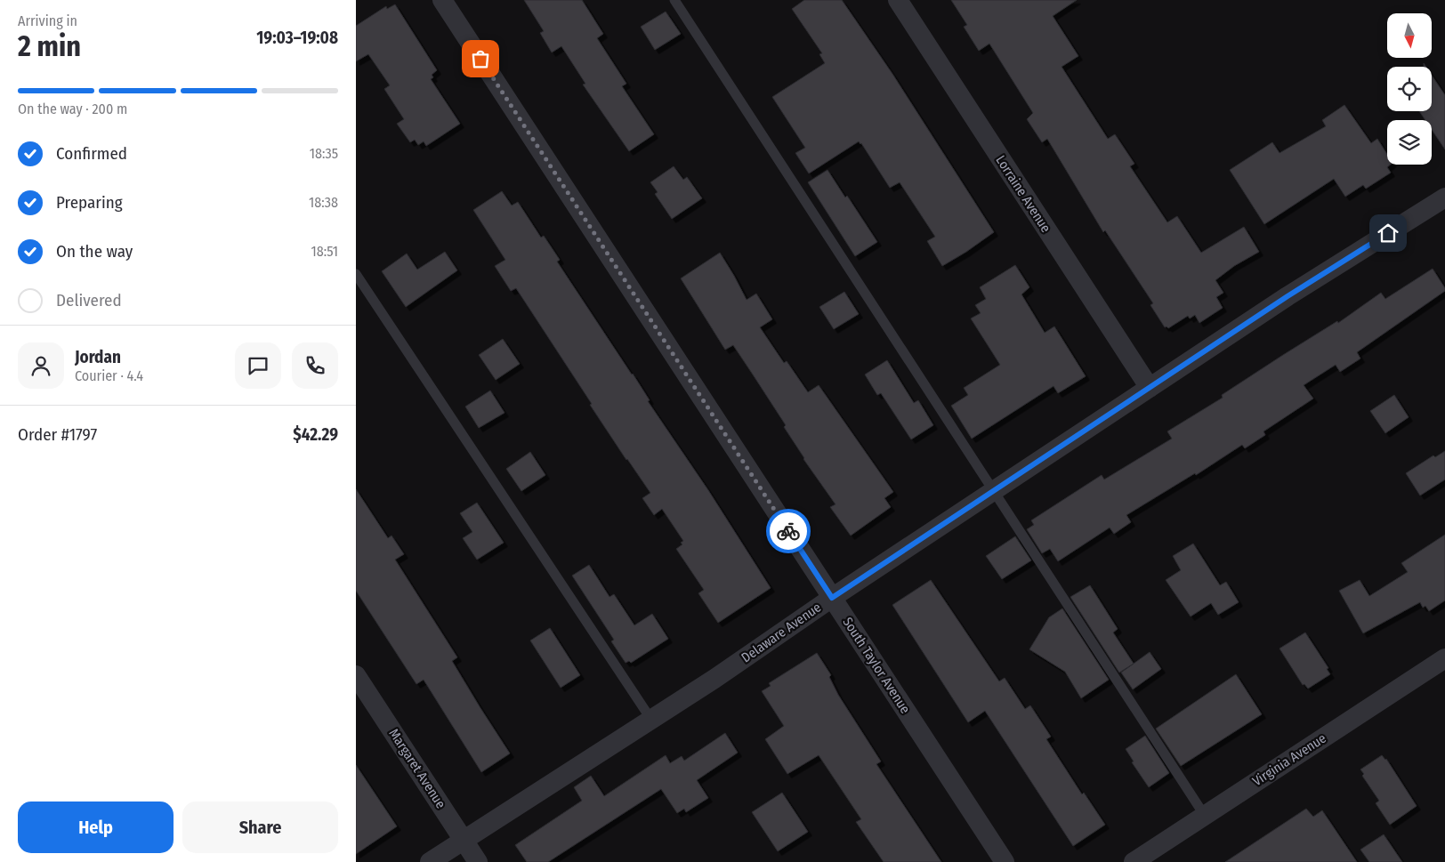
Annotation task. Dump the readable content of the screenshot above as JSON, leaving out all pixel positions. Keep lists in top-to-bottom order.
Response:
{
  "streets": {
    "street": [
      "Lorraine Avenue",
      "Delaware Avenue",
      "South Taylor Avenue",
      "Virginia Avenue",
      "Margaret Avenue"
    ]
  },
  "crossings": [
    ["Lorraine Avenue", "Delaware Avenue"],
    ["Delaware Avenue", "South Taylor Avenue"],
    ["Delaware Avenue", "Margaret Avenue"]
  ],
  "north": "bottom",
  "page": {
    "heading": ["2 min", "Arriving in", "19:03–19:08"],
    "panel": [
      "Jordan",
      "Courier · 4.4",
      "Order #1797",
      "$42.29"
    ],
    "bar": "On the way · 200 m",
    "list": [
      ["Confirmed", "18:35"],
      ["Preparing", "18:38"],
      ["On the way", "18:51"],
      "Delivered"
    ],
    "buttons": ["Help", "Share"]
  }
}
